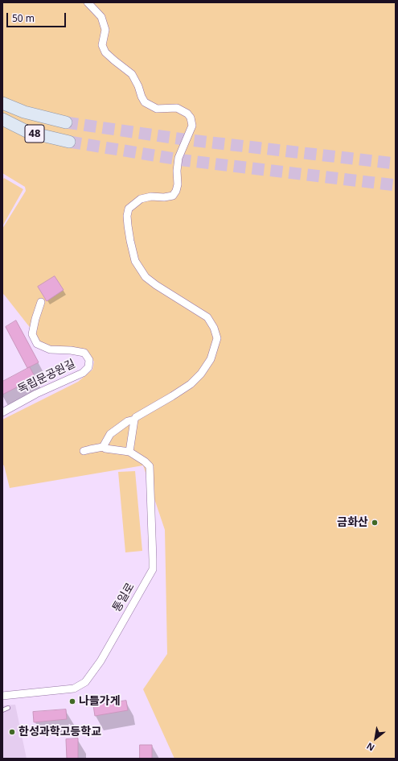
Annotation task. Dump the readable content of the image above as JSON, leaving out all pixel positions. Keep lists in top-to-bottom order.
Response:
{
  "streets": {
    "main road": ["48"],
    "street": ["독립문공원길", "통일로"]
  },
  "places": ["금화산", "나들가게", "한성과학고등학교"],
  "scale_bar": "50 m",
  "north": "bottom left"
}
